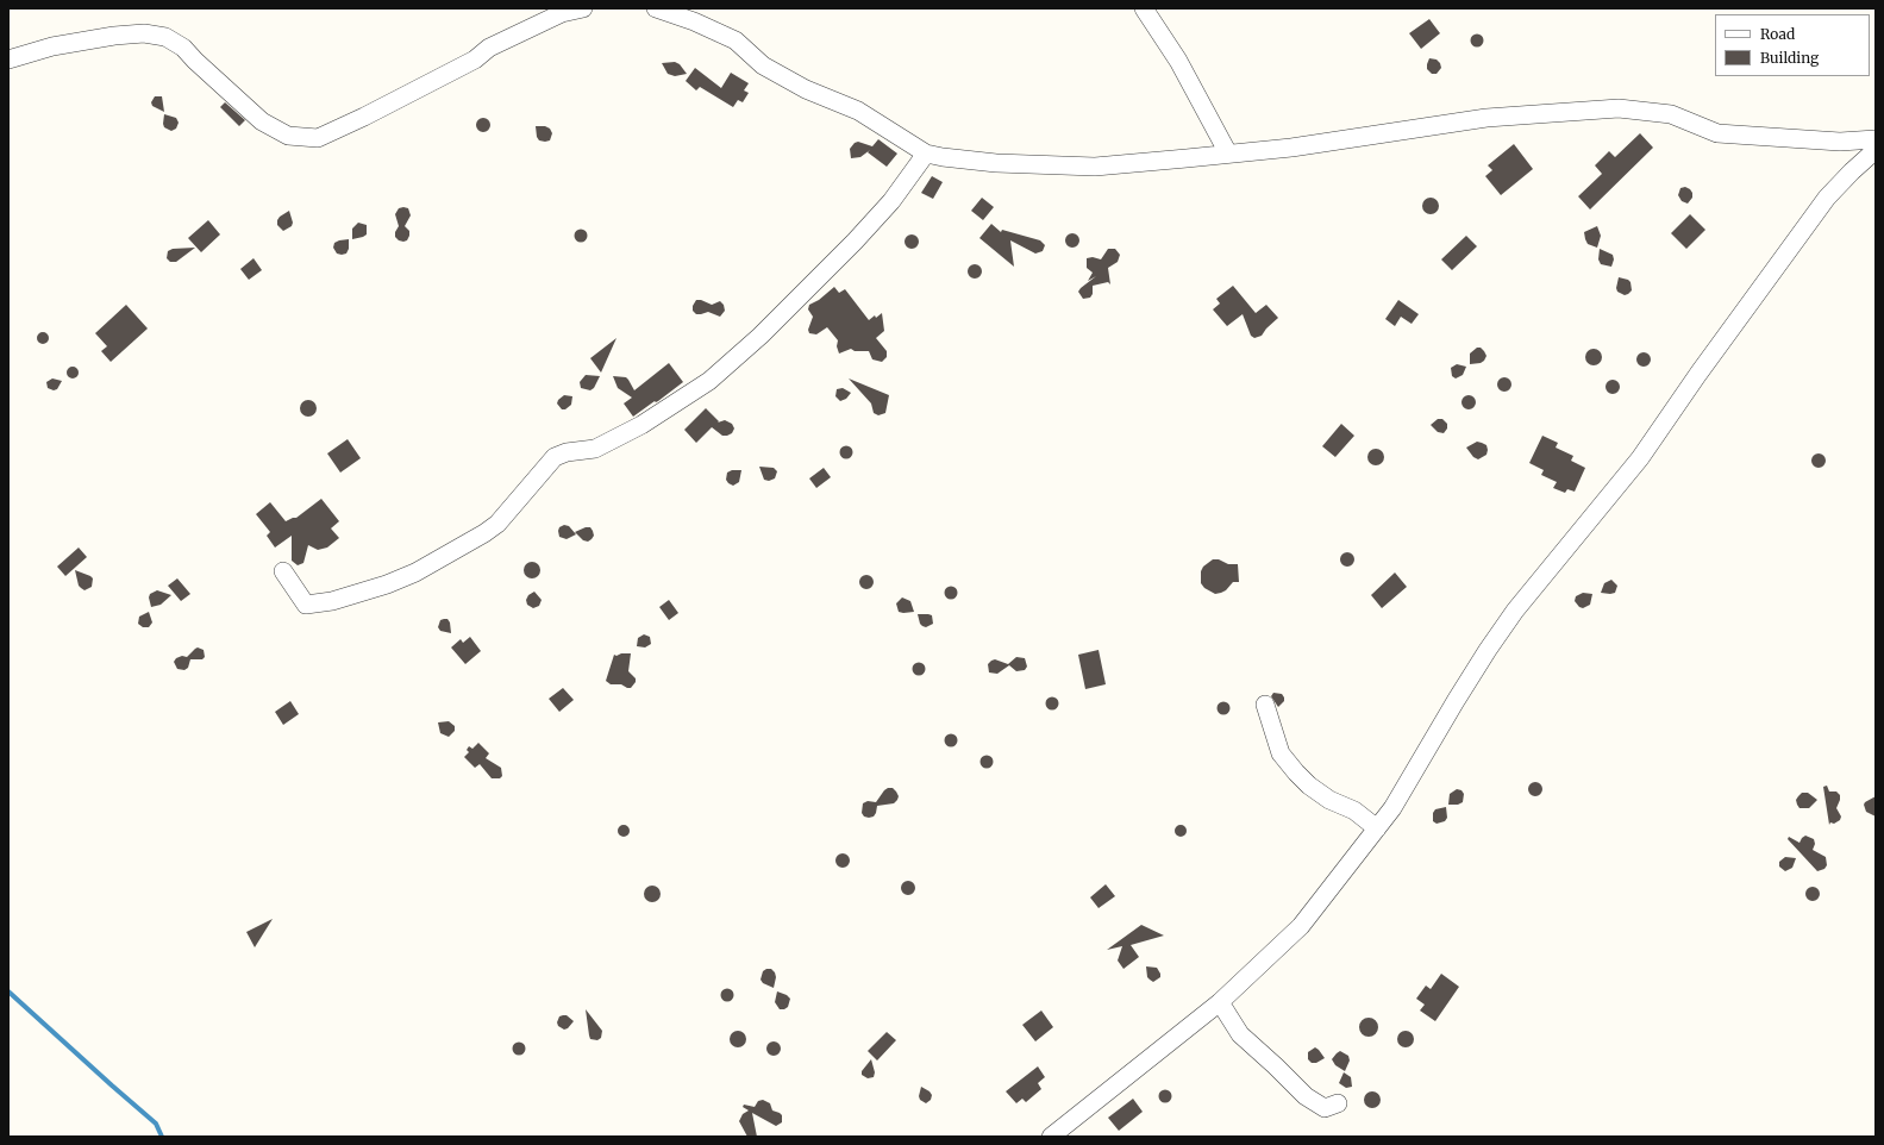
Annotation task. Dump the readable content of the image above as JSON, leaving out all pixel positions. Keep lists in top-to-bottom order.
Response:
{
  "legend": ["Road", "Building"]
}
